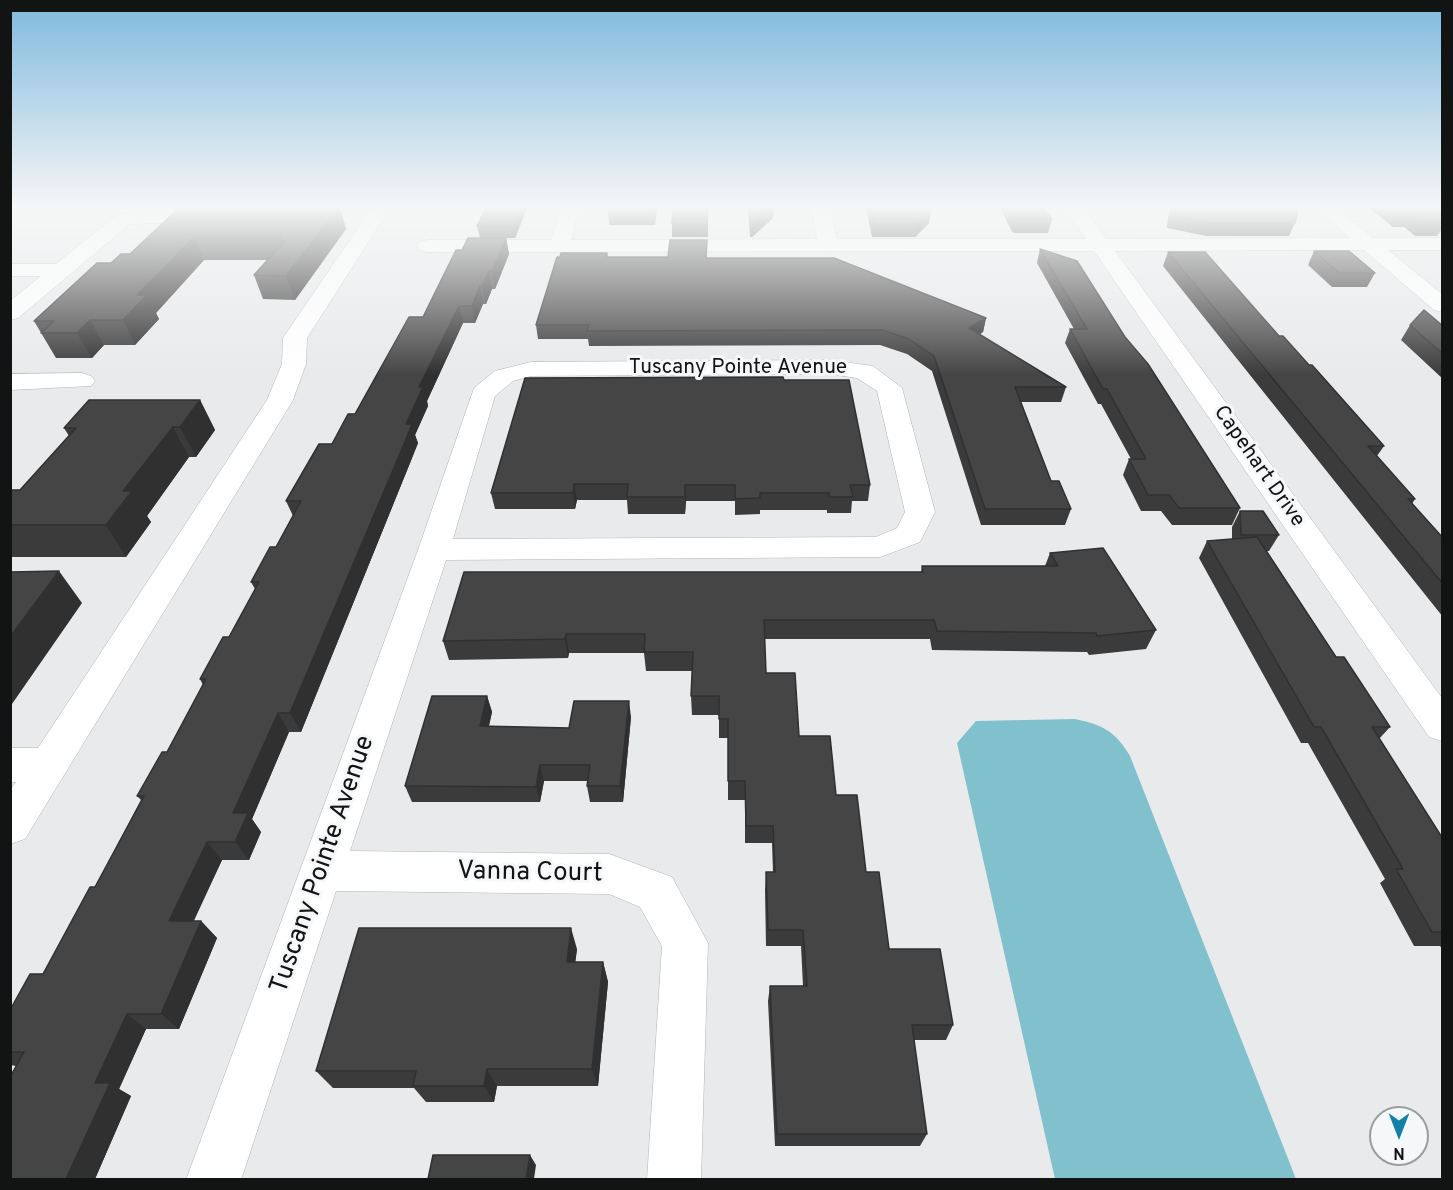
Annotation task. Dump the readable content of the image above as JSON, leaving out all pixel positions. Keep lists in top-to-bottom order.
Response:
{
  "streets": {
    "street": ["Tuscany Pointe Avenue", "Capehart Drive", "Vanna Court"]
  },
  "crossings": [
    ["Tuscany Pointe Avenue", "Vanna Court"]
  ],
  "north": "bottom"
}
